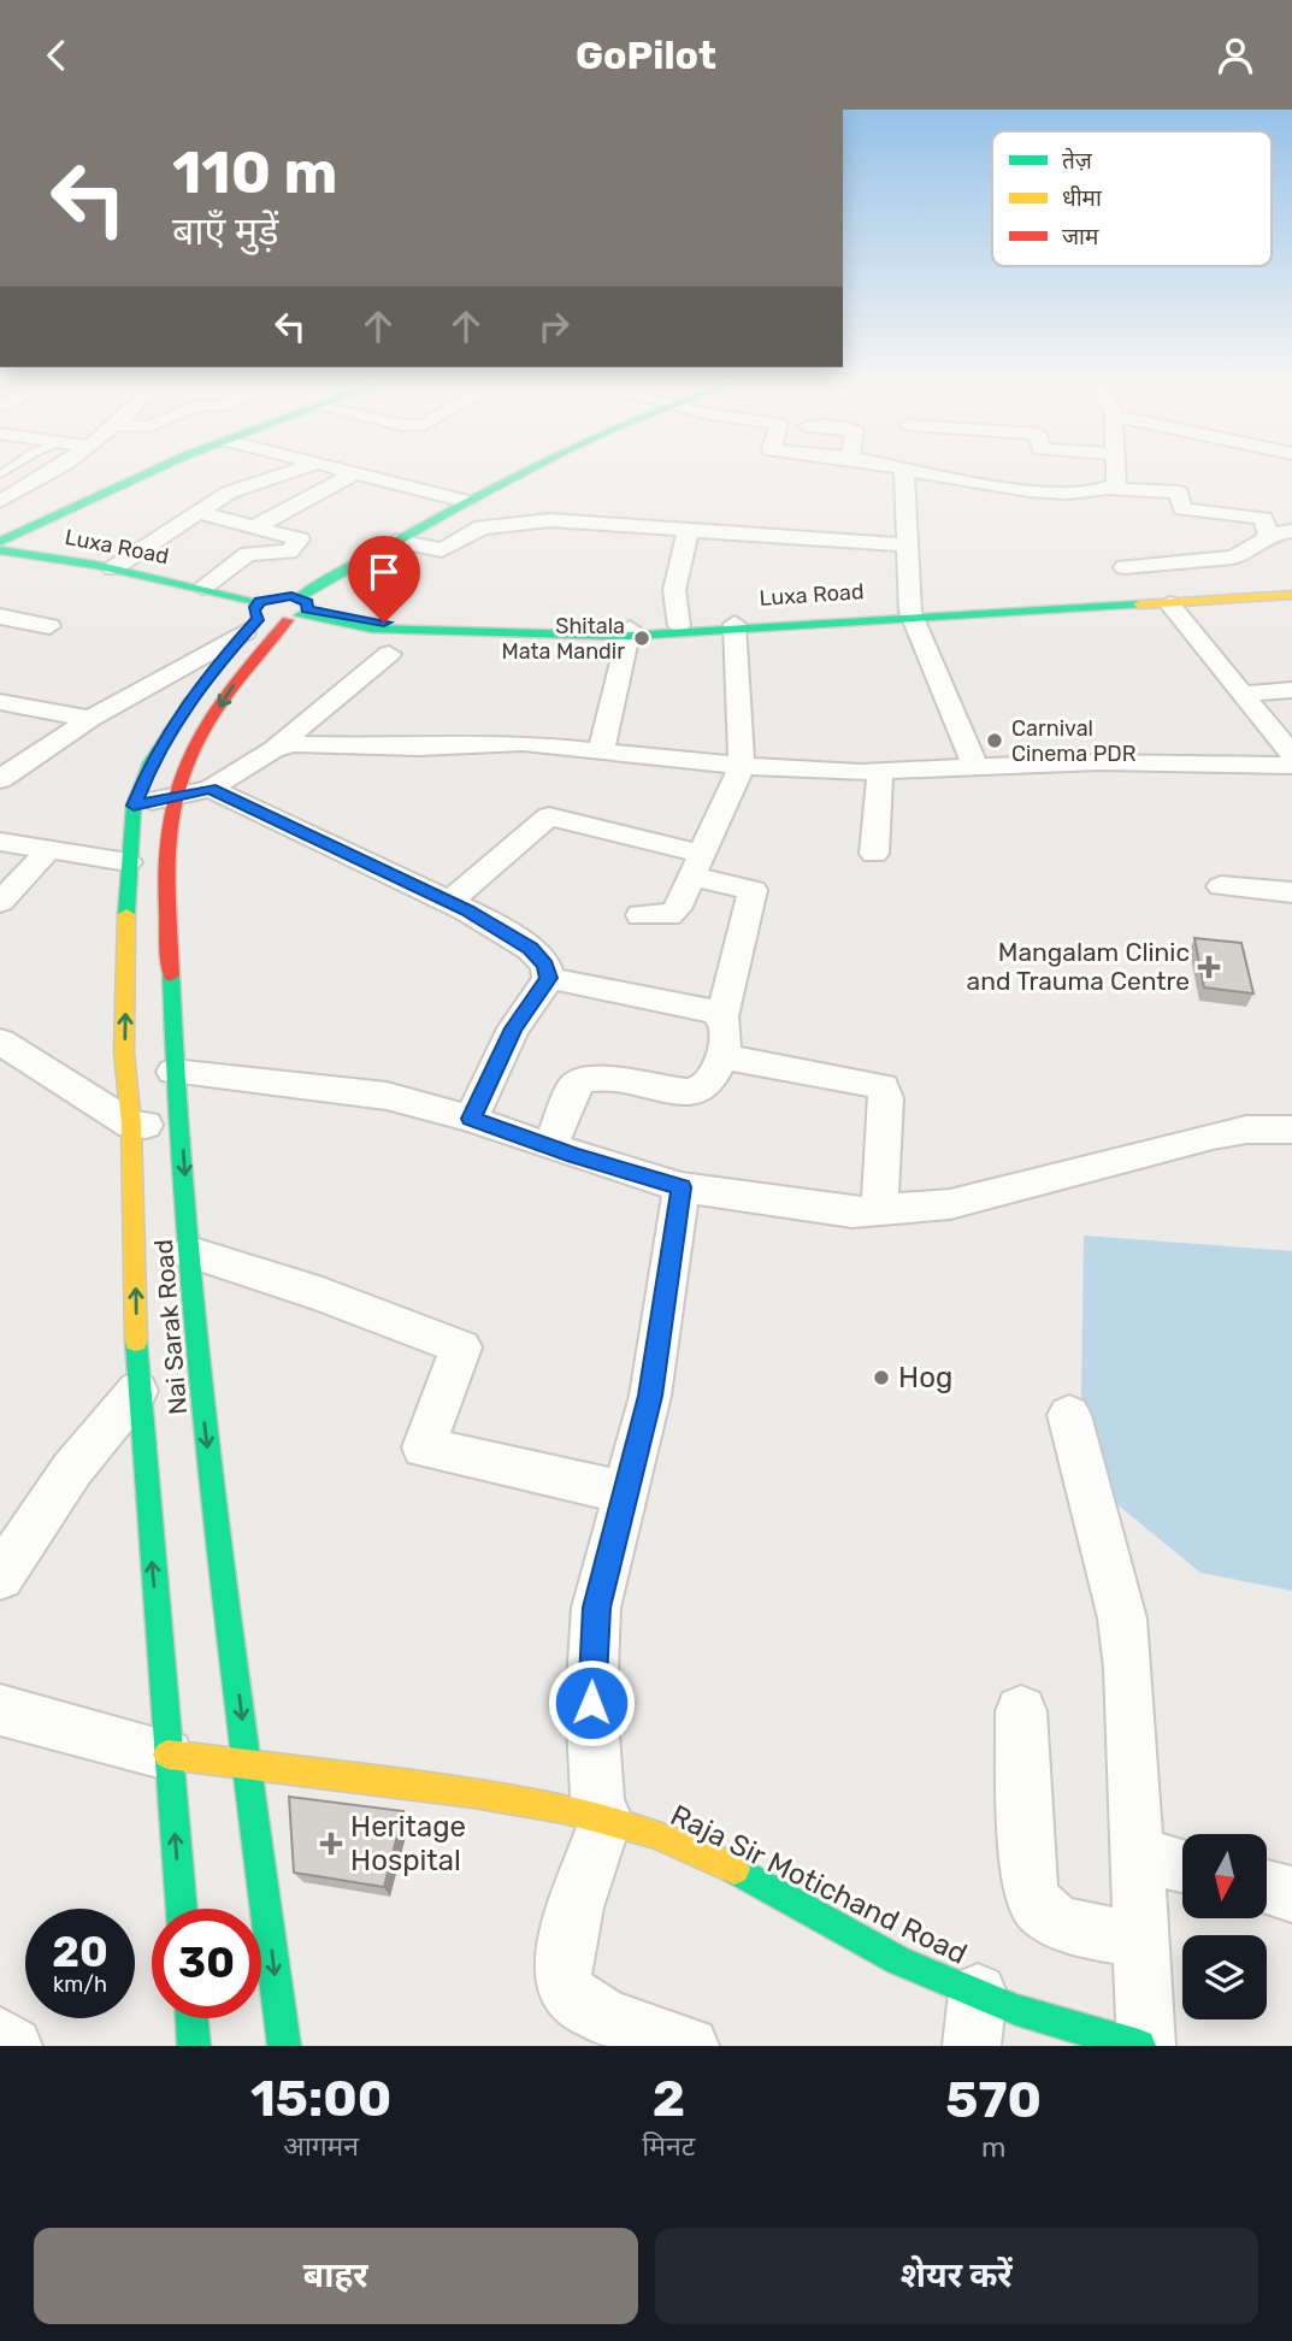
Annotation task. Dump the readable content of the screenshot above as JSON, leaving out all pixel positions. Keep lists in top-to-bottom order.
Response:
{
  "streets": {
    "street": ["Luxa Road", "Nai Sarak Road", "Raja Sir Motichand Road"]
  },
  "crossings": [
    ["Luxa Road", "Nai Sarak Road"],
    ["Nai Sarak Road", "Raja Sir Motichand Road"]
  ],
  "places": {
    "other": ["Shitala Mata Mandir", "Carnival Cinema PDR", "Hog"],
    "health": ["Mangalam Clinic and Trauma Centre", "Heritage Hospital"]
  },
  "legend": ["तेज़", "धीमा", "जाम"],
  "north": "bottom",
  "page": {
    "header": "GoPilot",
    "turn": ["110 m", "बाएँ मुड़ें"],
    "speed": "20 km/h",
    "limit": "30",
    "eta": [
      "15:00",
      "आगमन",
      "2",
      "मिनट",
      "570",
      "m"
    ],
    "buttons": ["बाहर", "शेयर करें"]
  }
}
